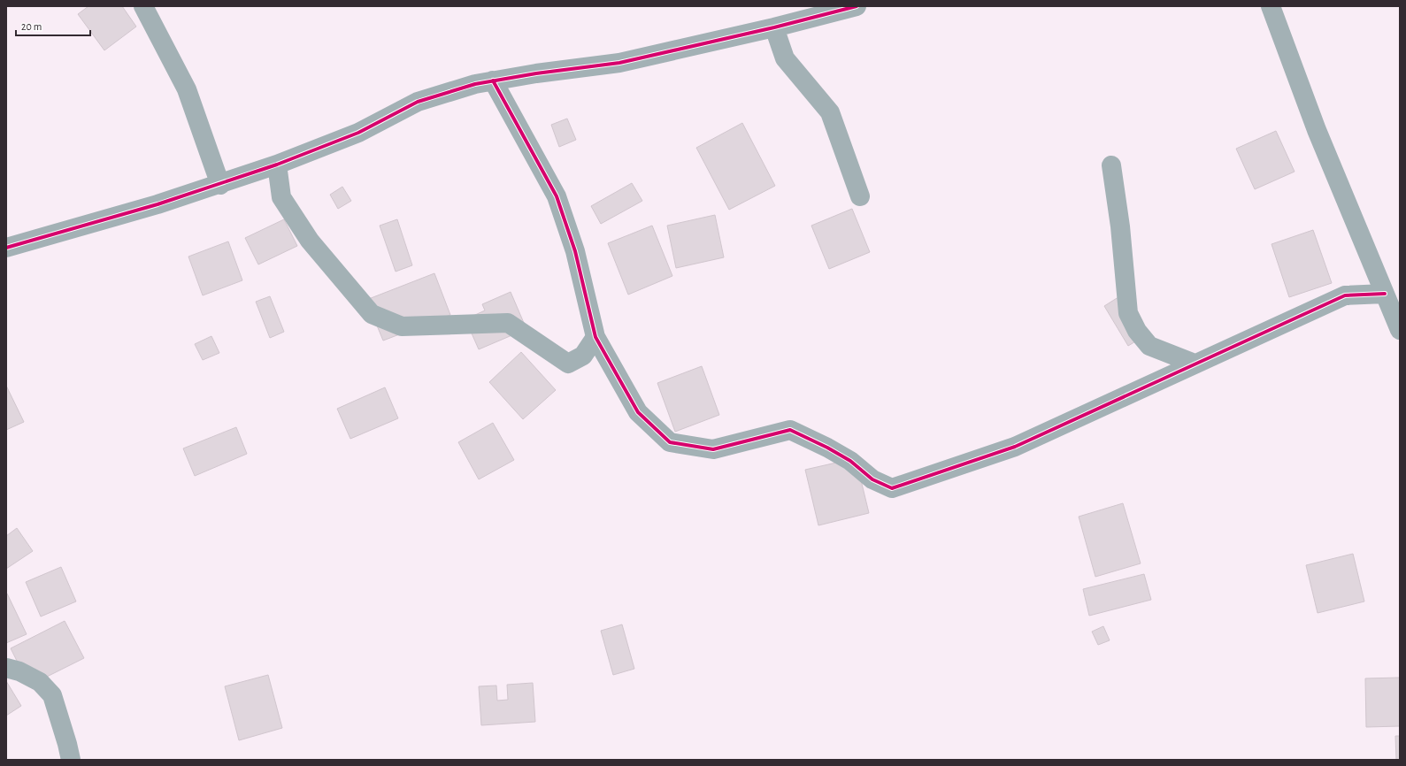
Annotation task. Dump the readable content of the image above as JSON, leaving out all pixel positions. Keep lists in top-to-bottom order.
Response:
{
  "scale_bar": "20 m"
}
